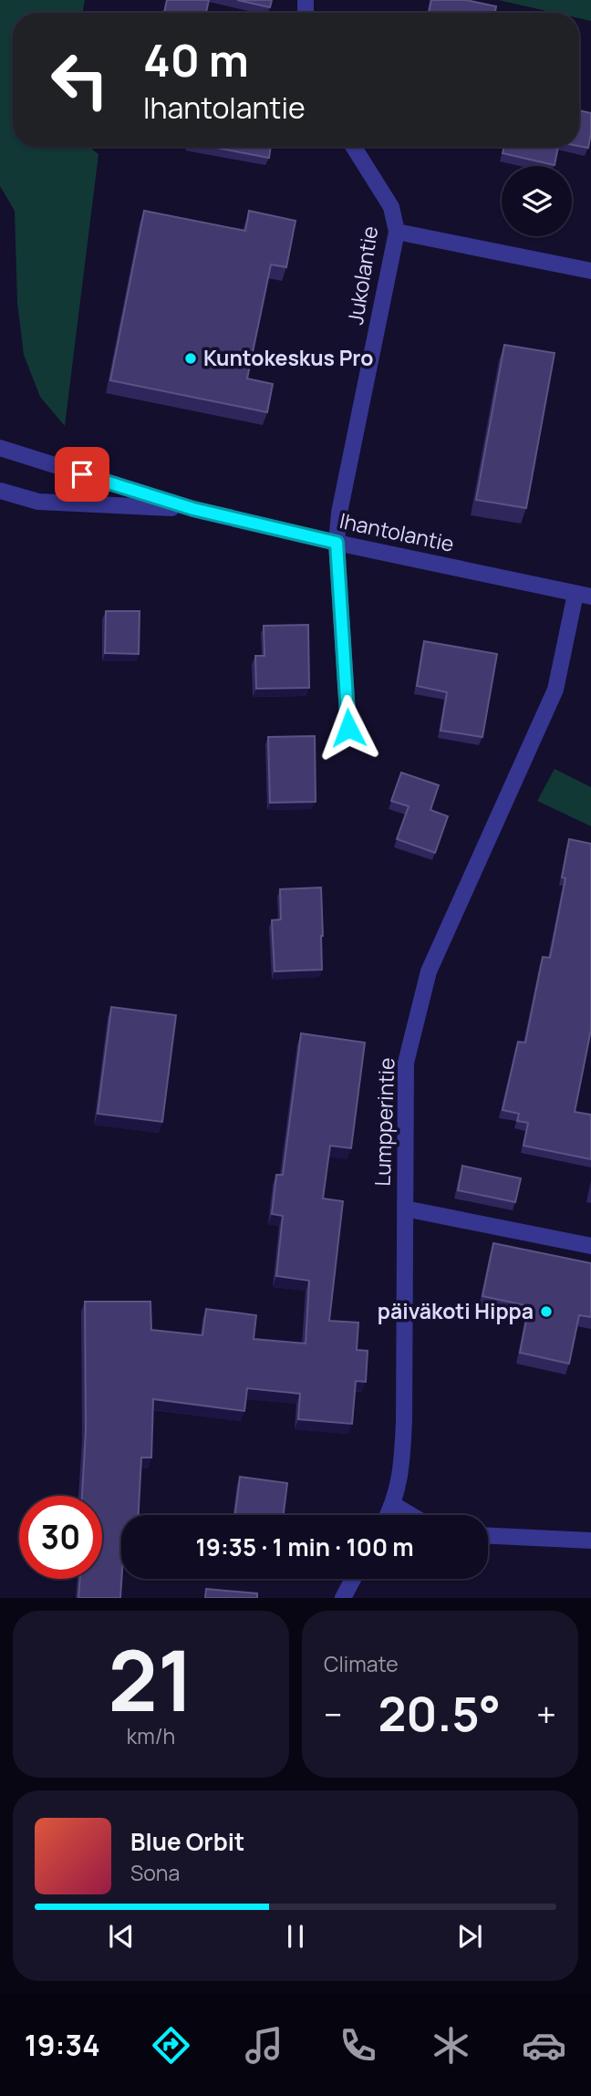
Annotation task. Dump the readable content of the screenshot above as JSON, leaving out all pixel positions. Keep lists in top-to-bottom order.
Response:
{
  "streets": {
    "street": ["Jukolantie", "Ihantolantie", "Lumpperintie"]
  },
  "crossings": [
    ["Jukolantie", "Ihantolantie"],
    ["Ihantolantie", "Lumpperintie"]
  ],
  "places": ["Kuntokeskus Pro", "päiväkoti Hippa"],
  "page": {
    "turn": ["40 m", "Ihantolantie"],
    "limit": "30",
    "trip": "19:35 · 1 min · 100 m",
    "tile": [
      ["21", "km/h"],
      "Climate"
    ],
    "heat": ["−", "20.5°", "+"],
    "song": ["Blue Orbit", "Sona"],
    "tabs": "19:34"
  }
}
